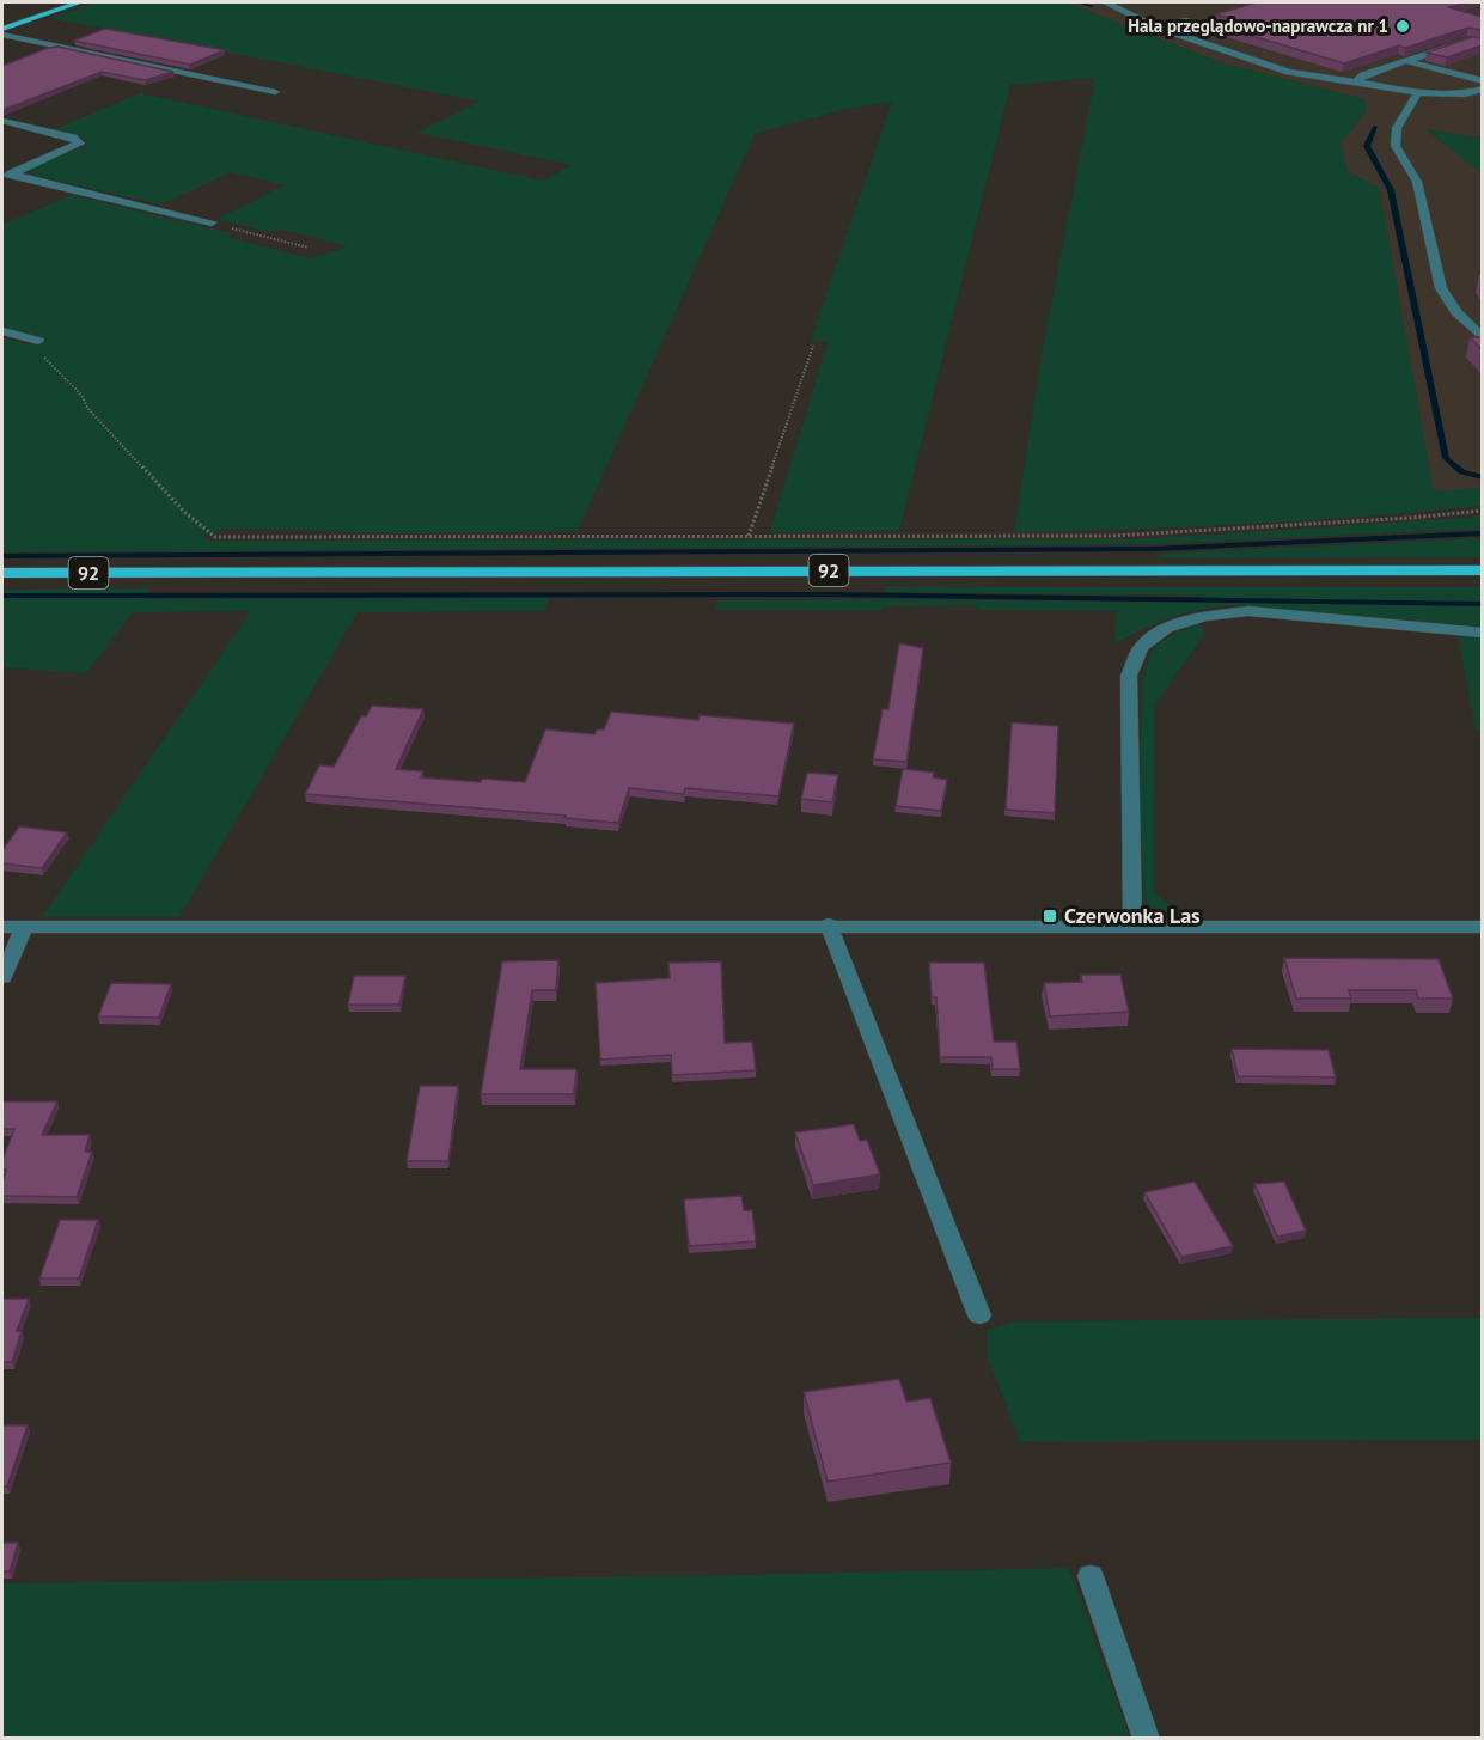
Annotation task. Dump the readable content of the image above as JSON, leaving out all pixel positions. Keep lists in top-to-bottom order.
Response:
{
  "streets": {
    "main road": ["92"]
  },
  "places": {
    "other": ["Hala przeglądowo-naprawcza nr 1"],
    "transit": ["Czerwonka Las"]
  }
}
